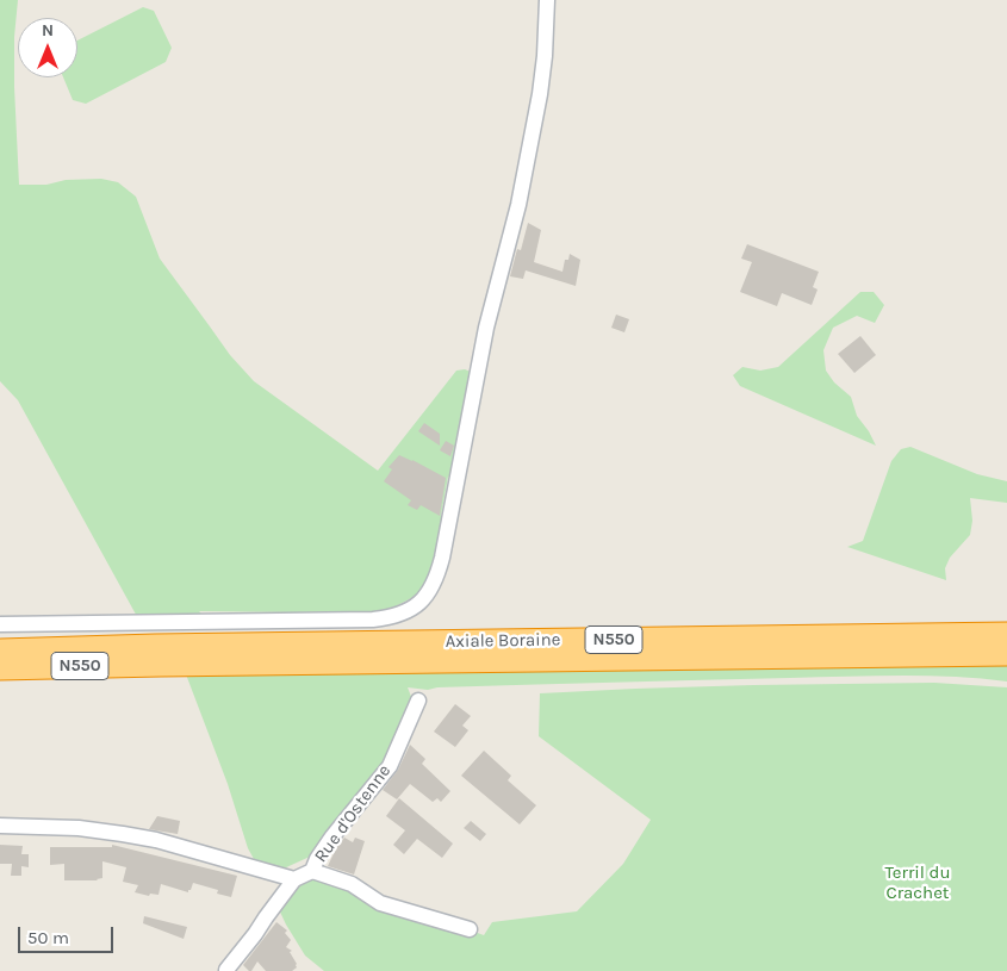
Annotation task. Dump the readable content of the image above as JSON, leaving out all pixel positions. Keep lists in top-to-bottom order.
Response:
{
  "streets": {
    "highway": ["N550", "Axiale Boraine"],
    "street": ["Rue d'Ostenne"]
  },
  "parks": ["Terril du Crachet"],
  "scale_bar": "50 m",
  "north": "top"
}
